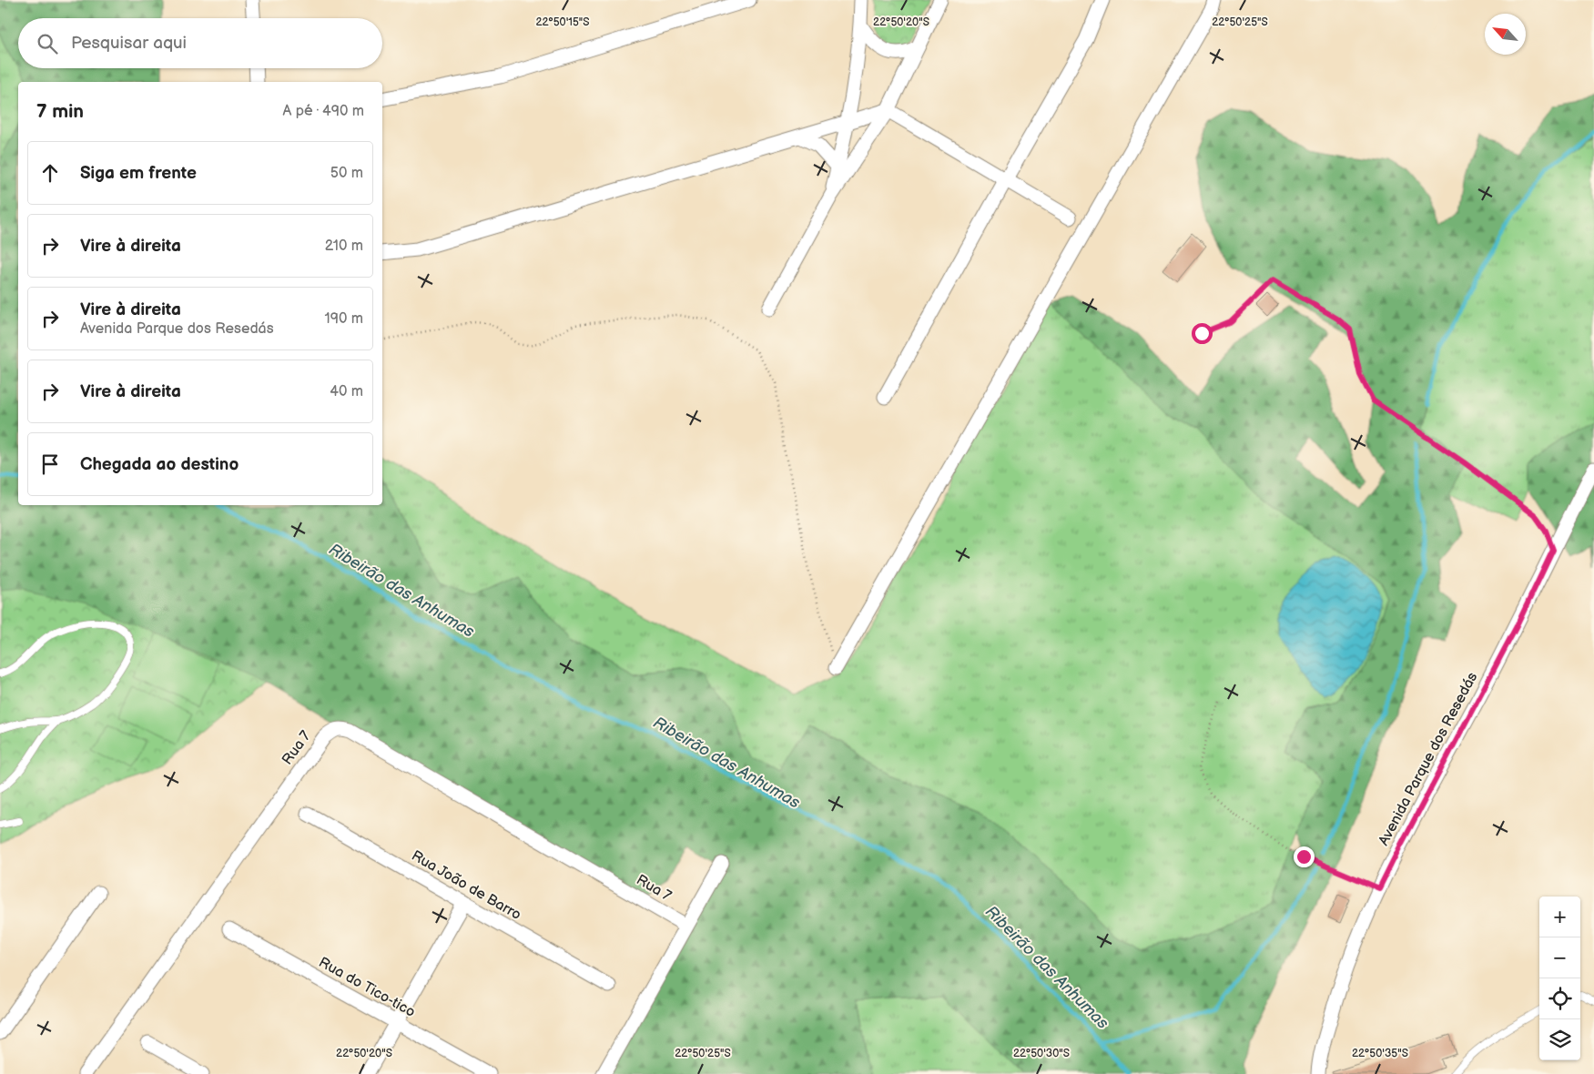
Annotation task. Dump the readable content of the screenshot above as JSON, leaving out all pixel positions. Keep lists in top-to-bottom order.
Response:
{
  "streets": {
    "street": [
      "Rua 7",
      "Avenida Parque dos Resedás",
      "Rua João de Barro",
      "Rua do Tico-tico"
    ]
  },
  "water": ["Ribeirão das Anhumas"],
  "north": "top left",
  "page": {
    "search": "Pesquisar aqui",
    "heading": ["7 min", "A pé · 490 m"],
    "list": [
      ["Siga em frente", "50 m"],
      ["Vire à direita", "210 m"],
      ["Vire à direita", "Avenida Parque dos Resedás", "190 m"],
      ["Vire à direita", "40 m"],
      "Chegada ao destino"
    ],
    "map_buttons": ["+", "−"]
  },
  "coordinates": [
    "22°50'15\"S",
    "22°50'20\"S",
    "22°50'25\"S",
    "22°50'30\"S",
    "22°50'35\"S"
  ]
}
